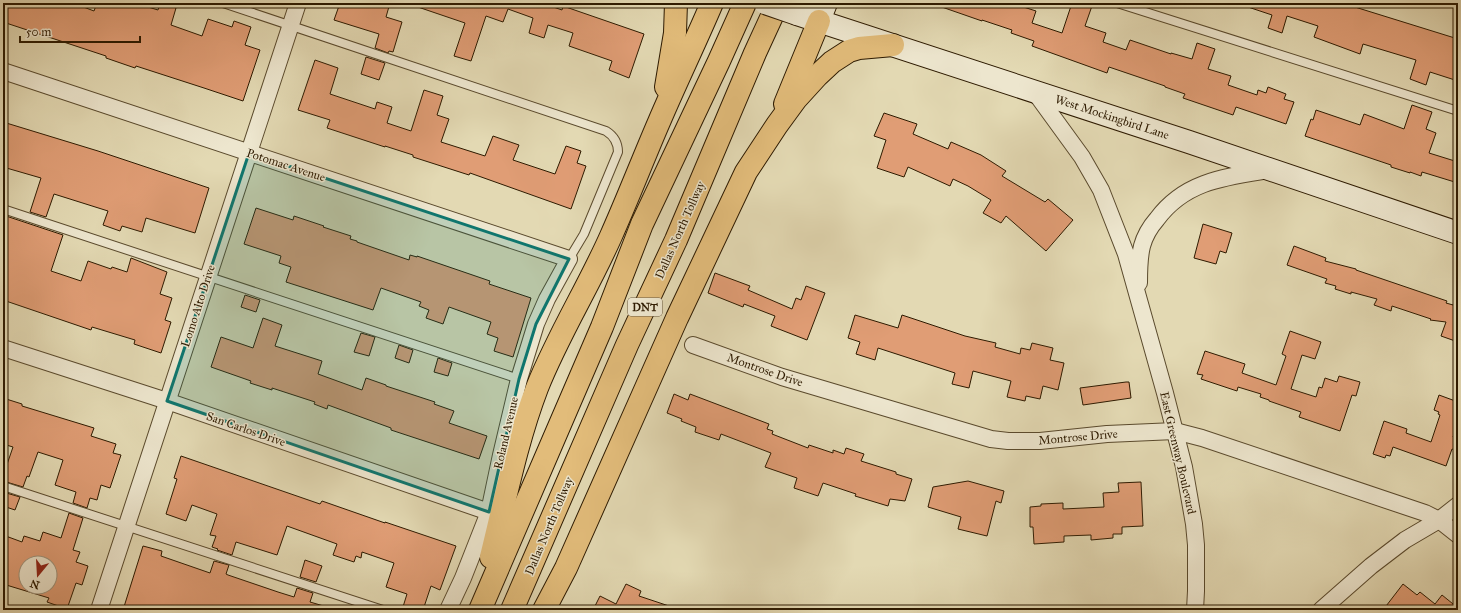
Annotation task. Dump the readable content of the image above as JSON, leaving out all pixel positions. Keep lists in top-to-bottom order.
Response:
{
  "streets": {
    "highway": ["Dallas North Tollway", "DNT"],
    "main road": ["West Mockingbird Lane"],
    "street": [
      "Potomac Avenue",
      "Lomo Alto Drive",
      "Montrose Drive",
      "San Carlos Drive",
      "Roland Avenue",
      "East Greenway Boulevard"
    ]
  },
  "crossings": [
    ["West Mockingbird Lane", "East Greenway Boulevard"],
    ["Potomac Avenue", "Lomo Alto Drive"],
    ["Potomac Avenue", "Roland Avenue"],
    ["Lomo Alto Drive", "San Carlos Drive"],
    ["Montrose Drive", "East Greenway Boulevard"],
    ["San Carlos Drive", "Roland Avenue"]
  ],
  "scale_bar": "50 m",
  "north": "bottom"
}
